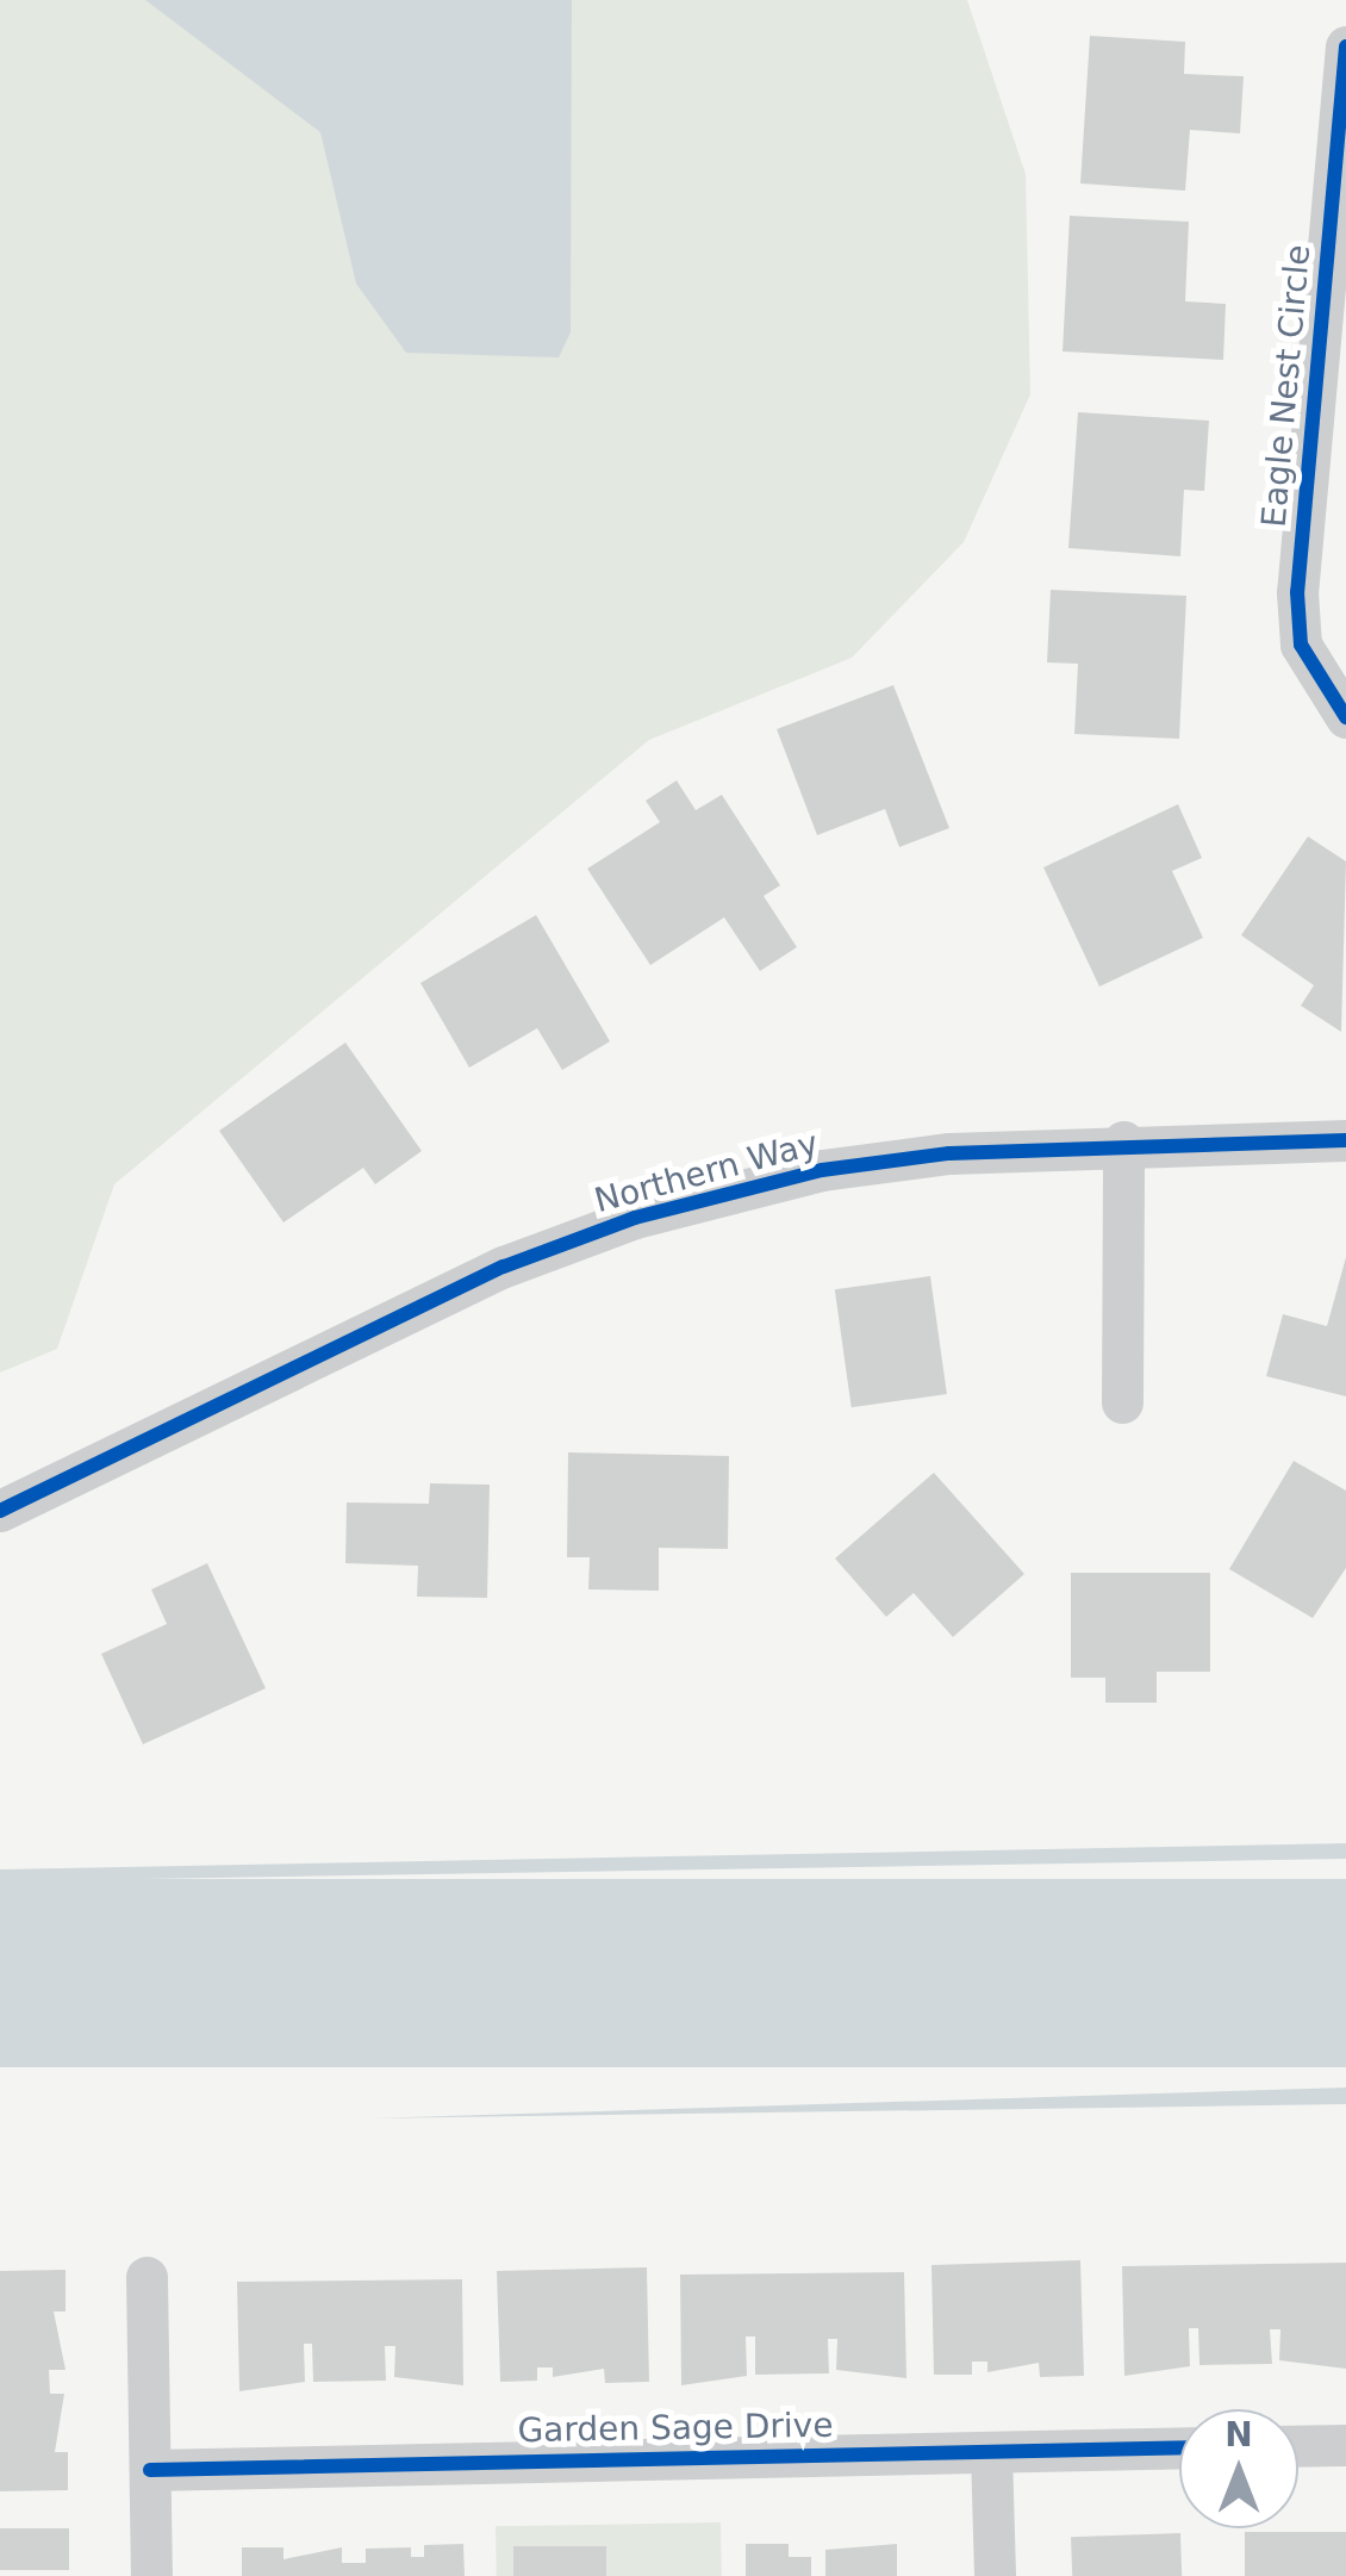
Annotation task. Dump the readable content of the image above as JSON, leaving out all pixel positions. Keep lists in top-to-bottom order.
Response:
{
  "streets": {
    "street": ["Eagle Nest Circle", "Northern Way", "Garden Sage Drive"]
  },
  "north": "top"
}
